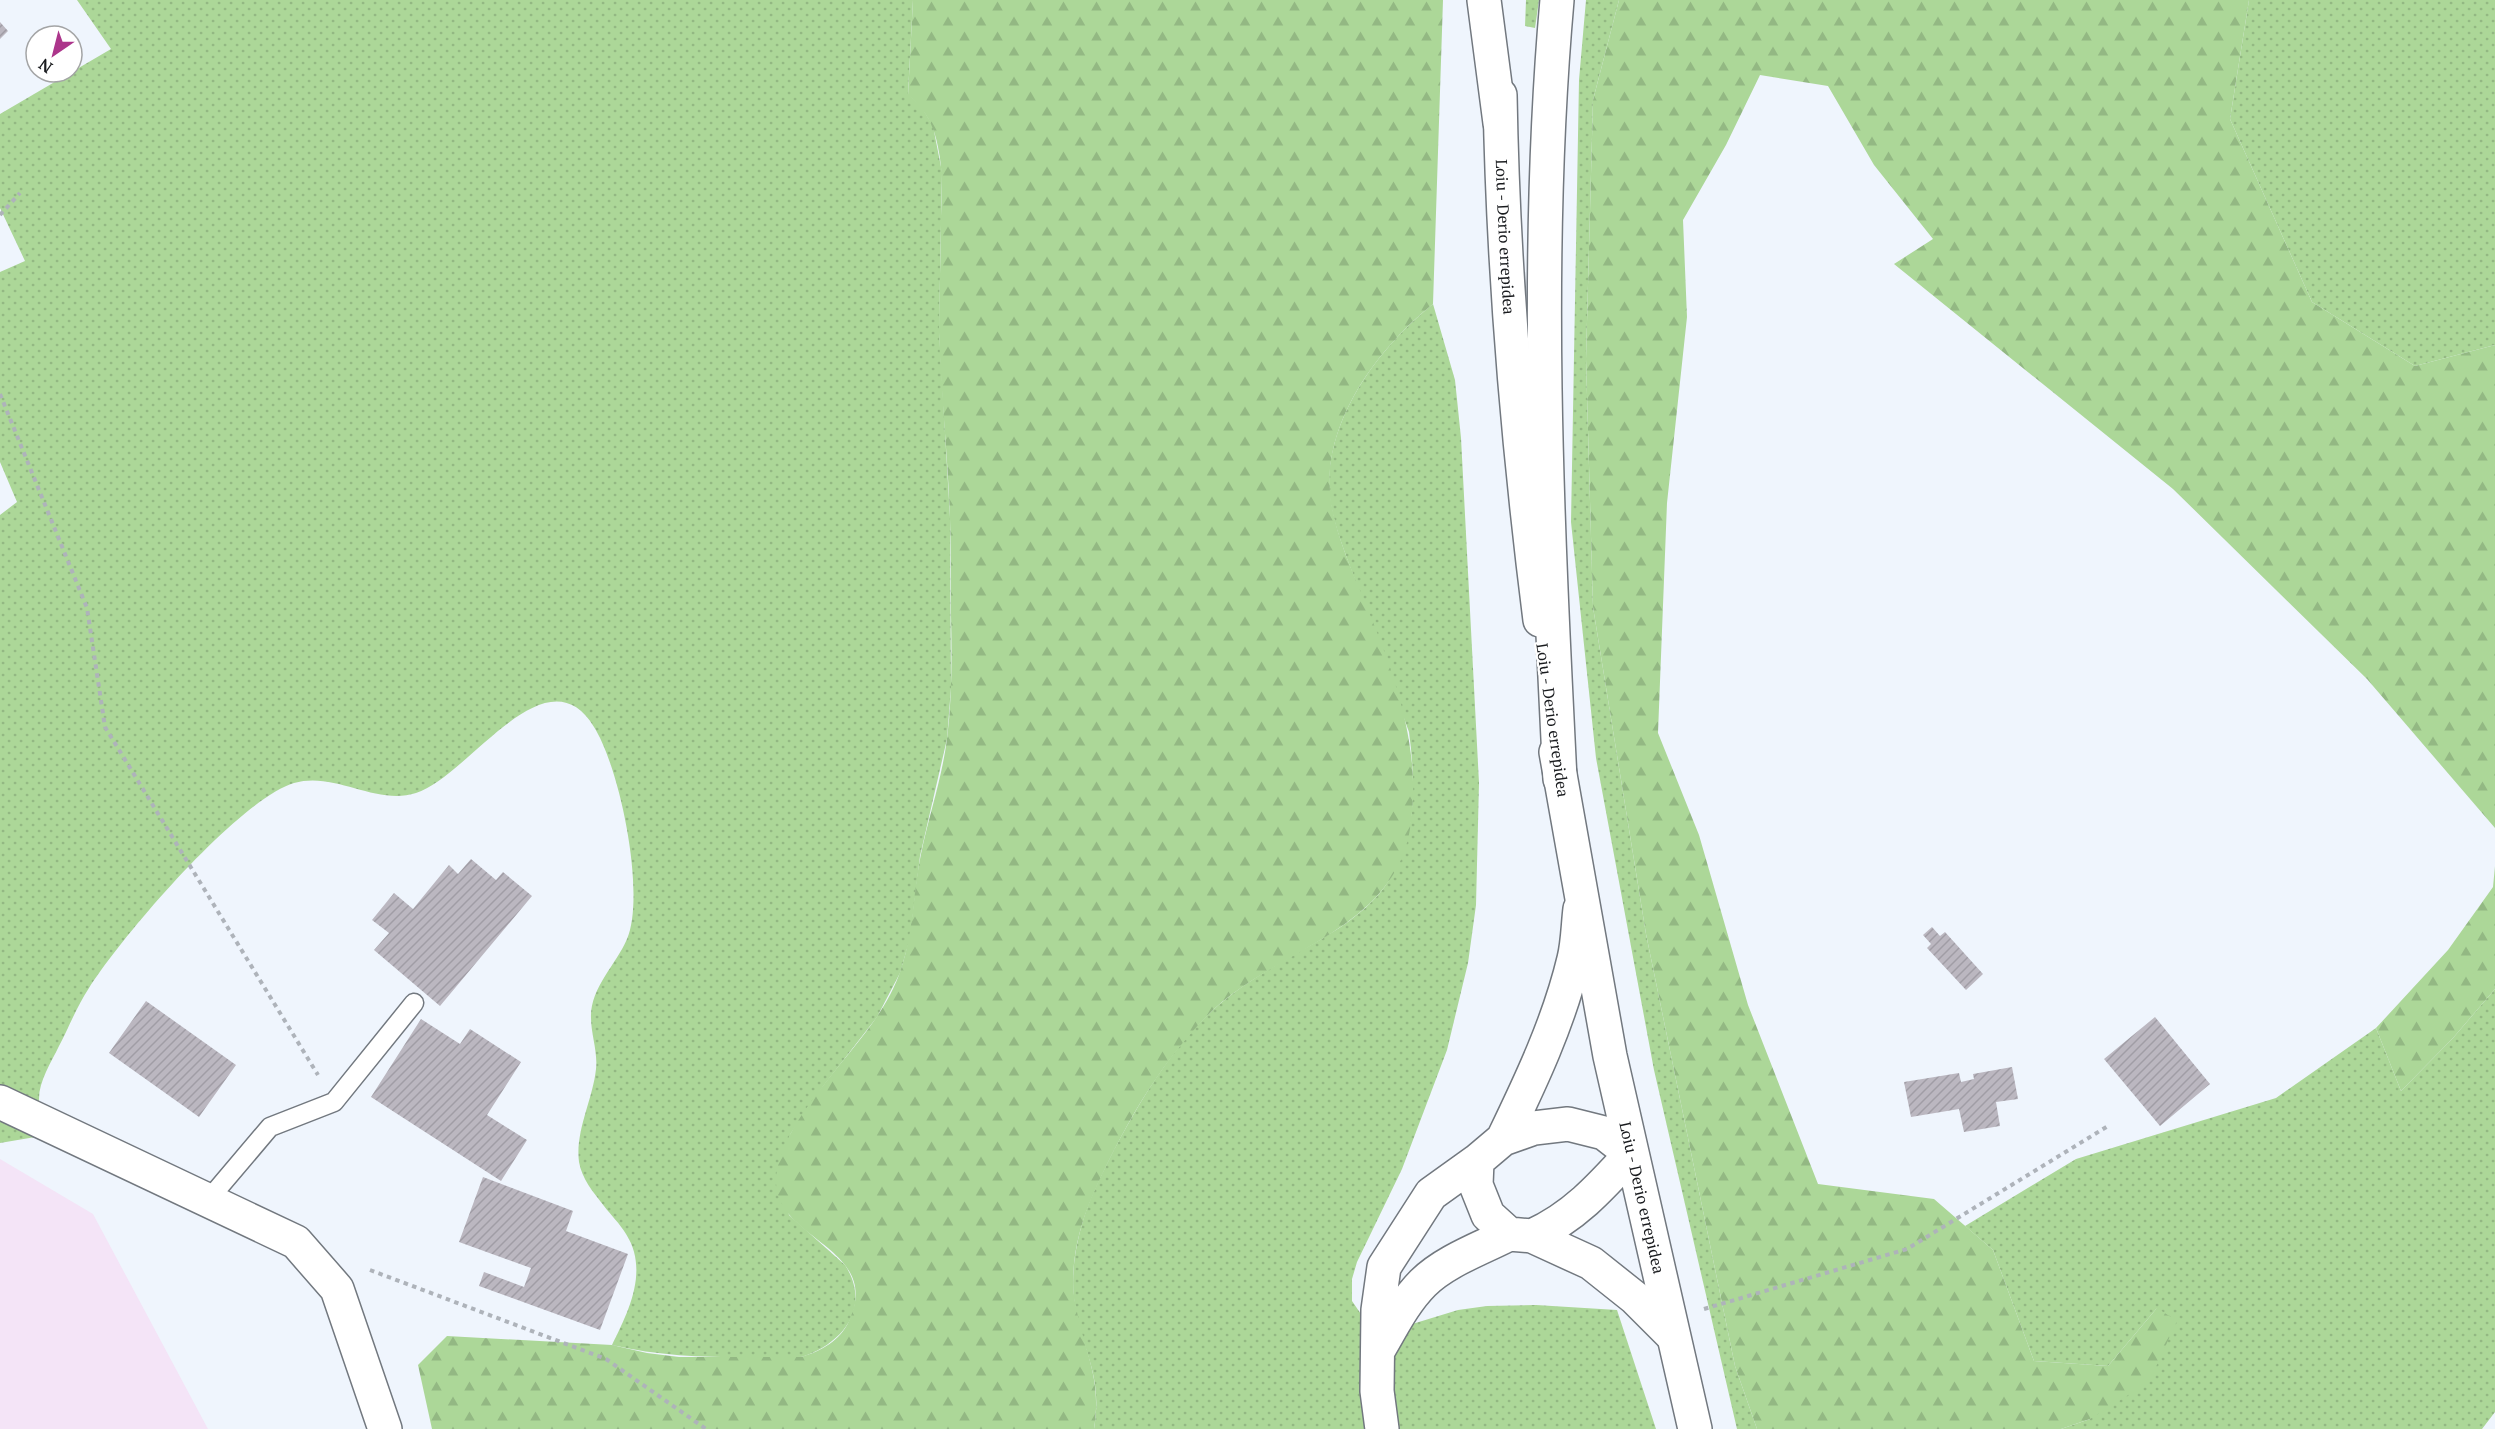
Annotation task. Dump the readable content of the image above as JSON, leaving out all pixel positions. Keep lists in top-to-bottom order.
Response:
{
  "streets": {
    "main road": ["Loiu - Derio errepidea"]
  },
  "north": "bottom left"
}
